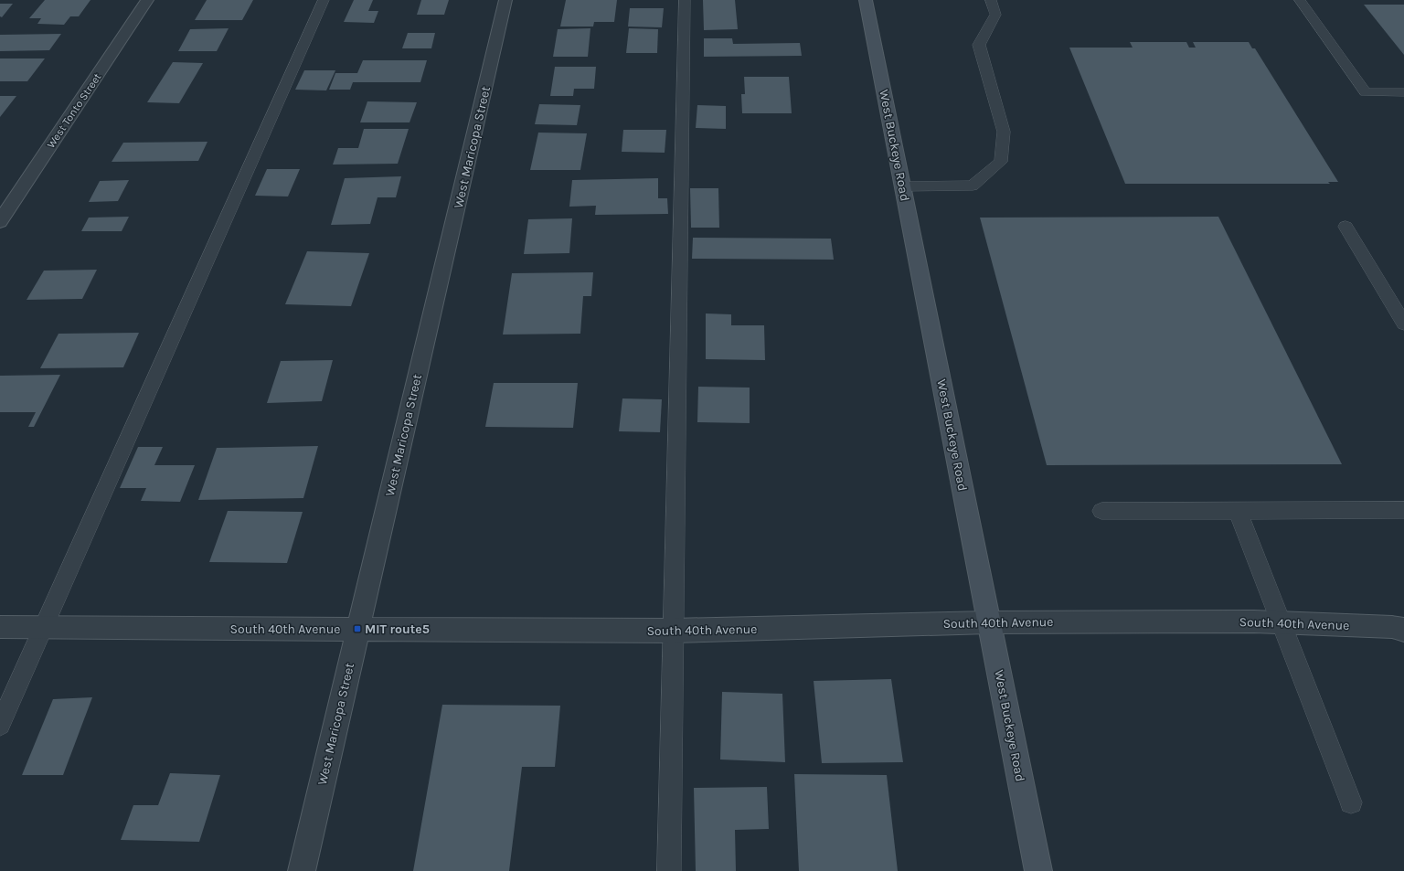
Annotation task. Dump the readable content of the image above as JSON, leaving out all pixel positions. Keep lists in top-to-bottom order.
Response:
{
  "streets": {
    "main road": ["West Buckeye Road"],
    "street": ["West Tonto Street", "West Maricopa Street", "South 40th Avenue"]
  },
  "crossings": [
    ["West Buckeye Road", "South 40th Avenue"],
    ["West Maricopa Street", "South 40th Avenue"]
  ],
  "places": {
    "transit": ["MIT route5"]
  }
}
